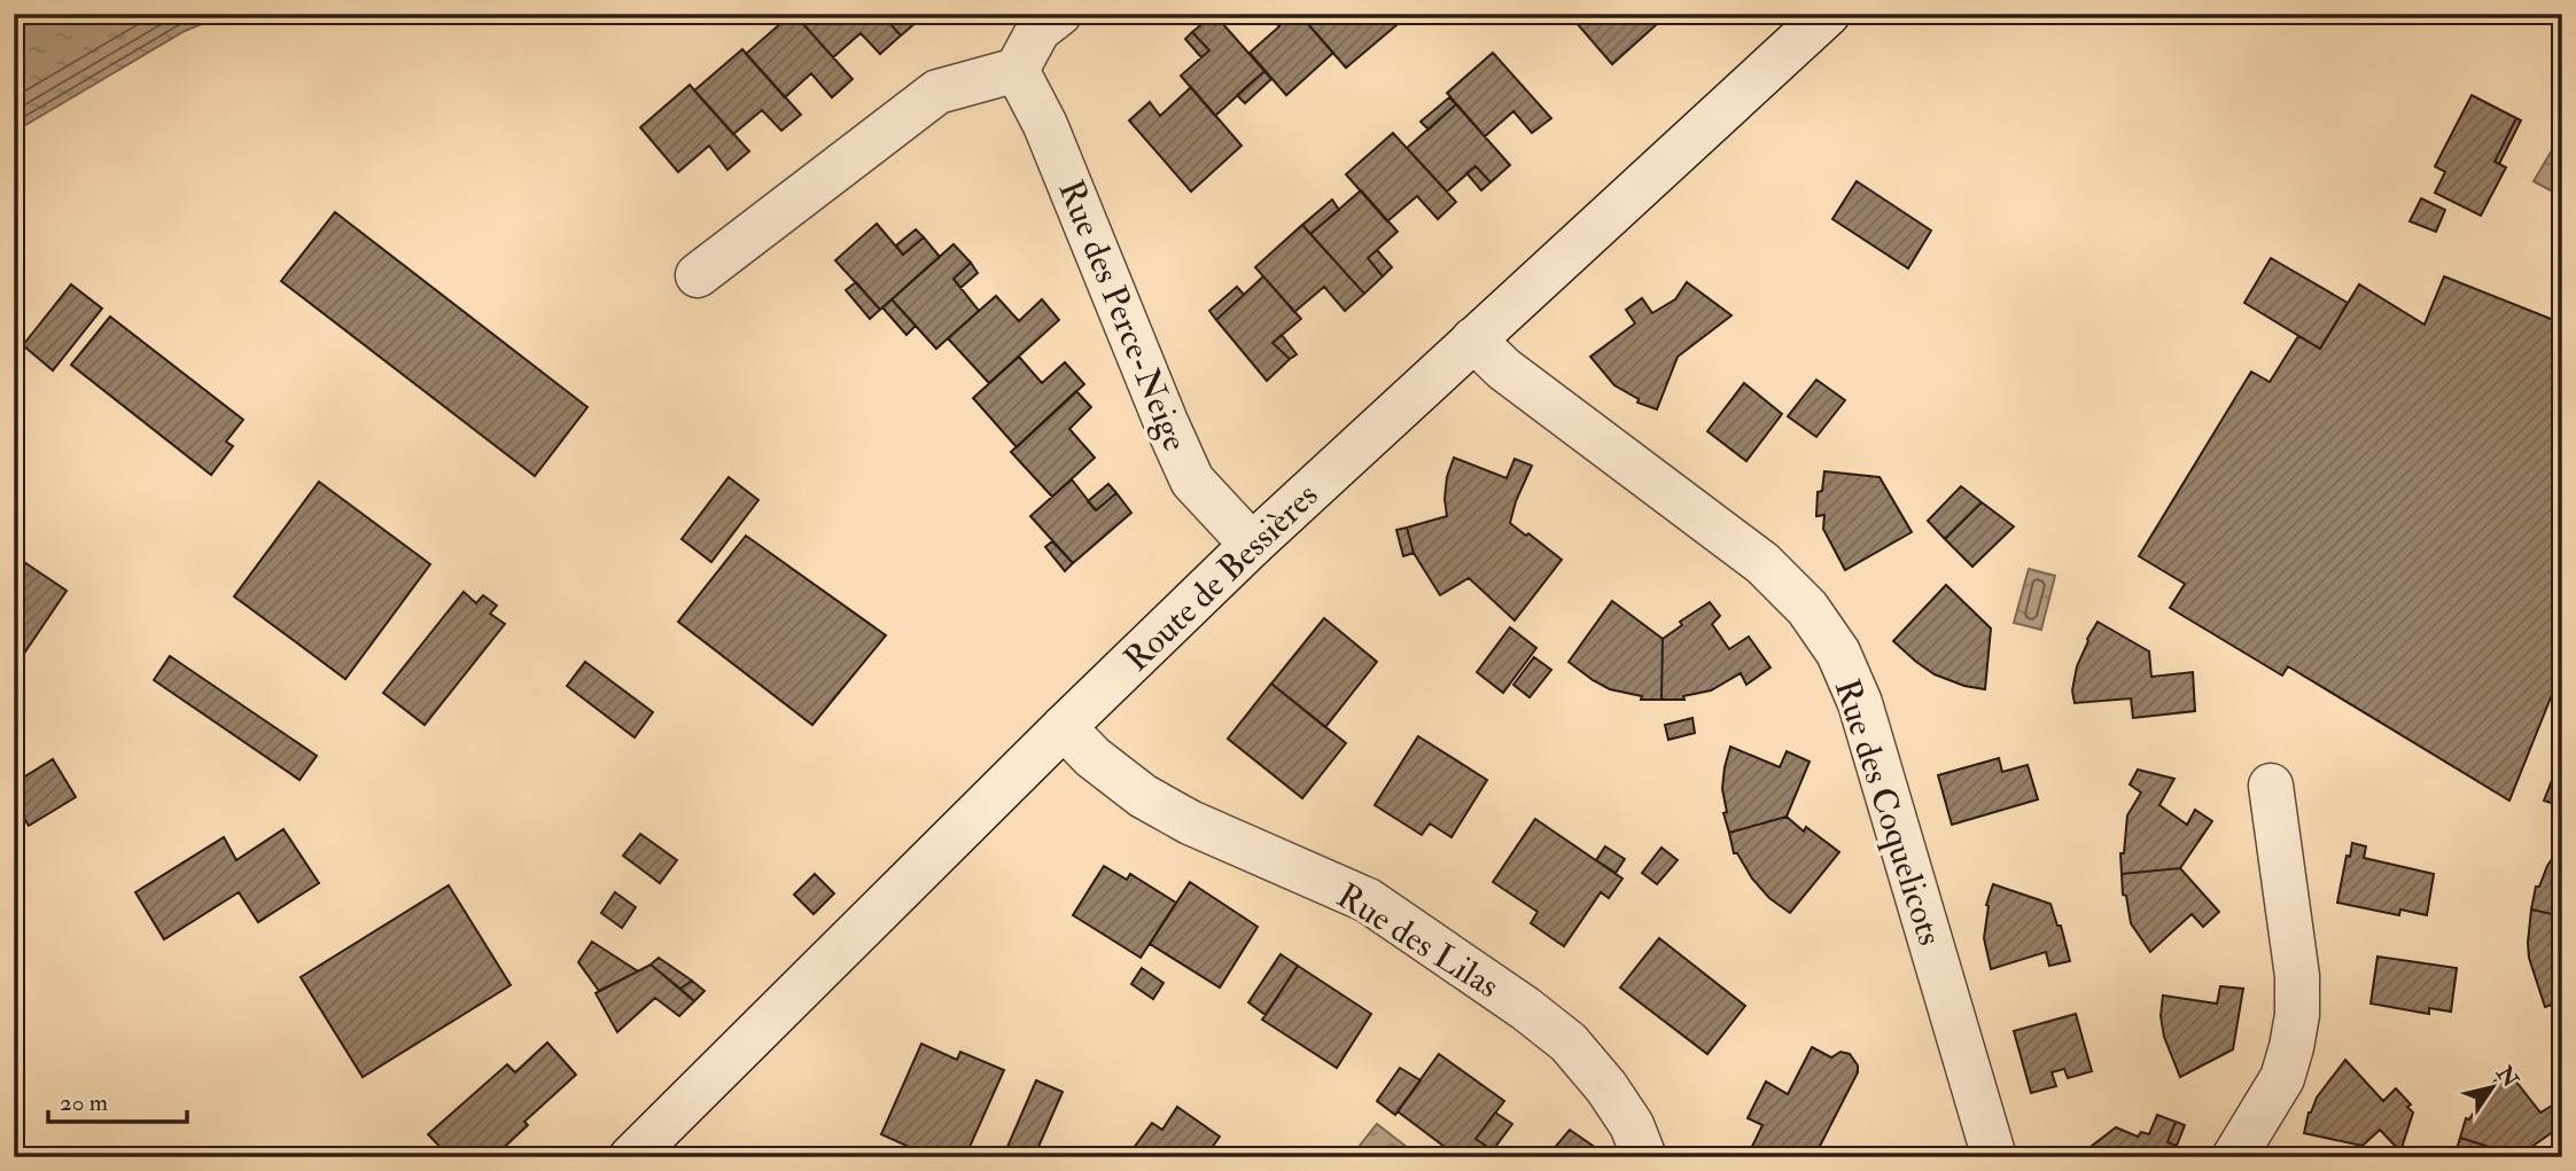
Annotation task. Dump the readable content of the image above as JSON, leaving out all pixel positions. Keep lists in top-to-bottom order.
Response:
{
  "streets": {
    "street": [
      "Rue des Perce-Neige",
      "Route de Bessières",
      "Rue des Coquelicots",
      "Rue des Lilas"
    ]
  },
  "crossings": [
    ["Rue des Perce-Neige", "Route de Bessières"],
    ["Route de Bessières", "Rue des Coquelicots"],
    ["Route de Bessières", "Rue des Lilas"]
  ],
  "scale_bar": "20 m",
  "north": "top right"
}
